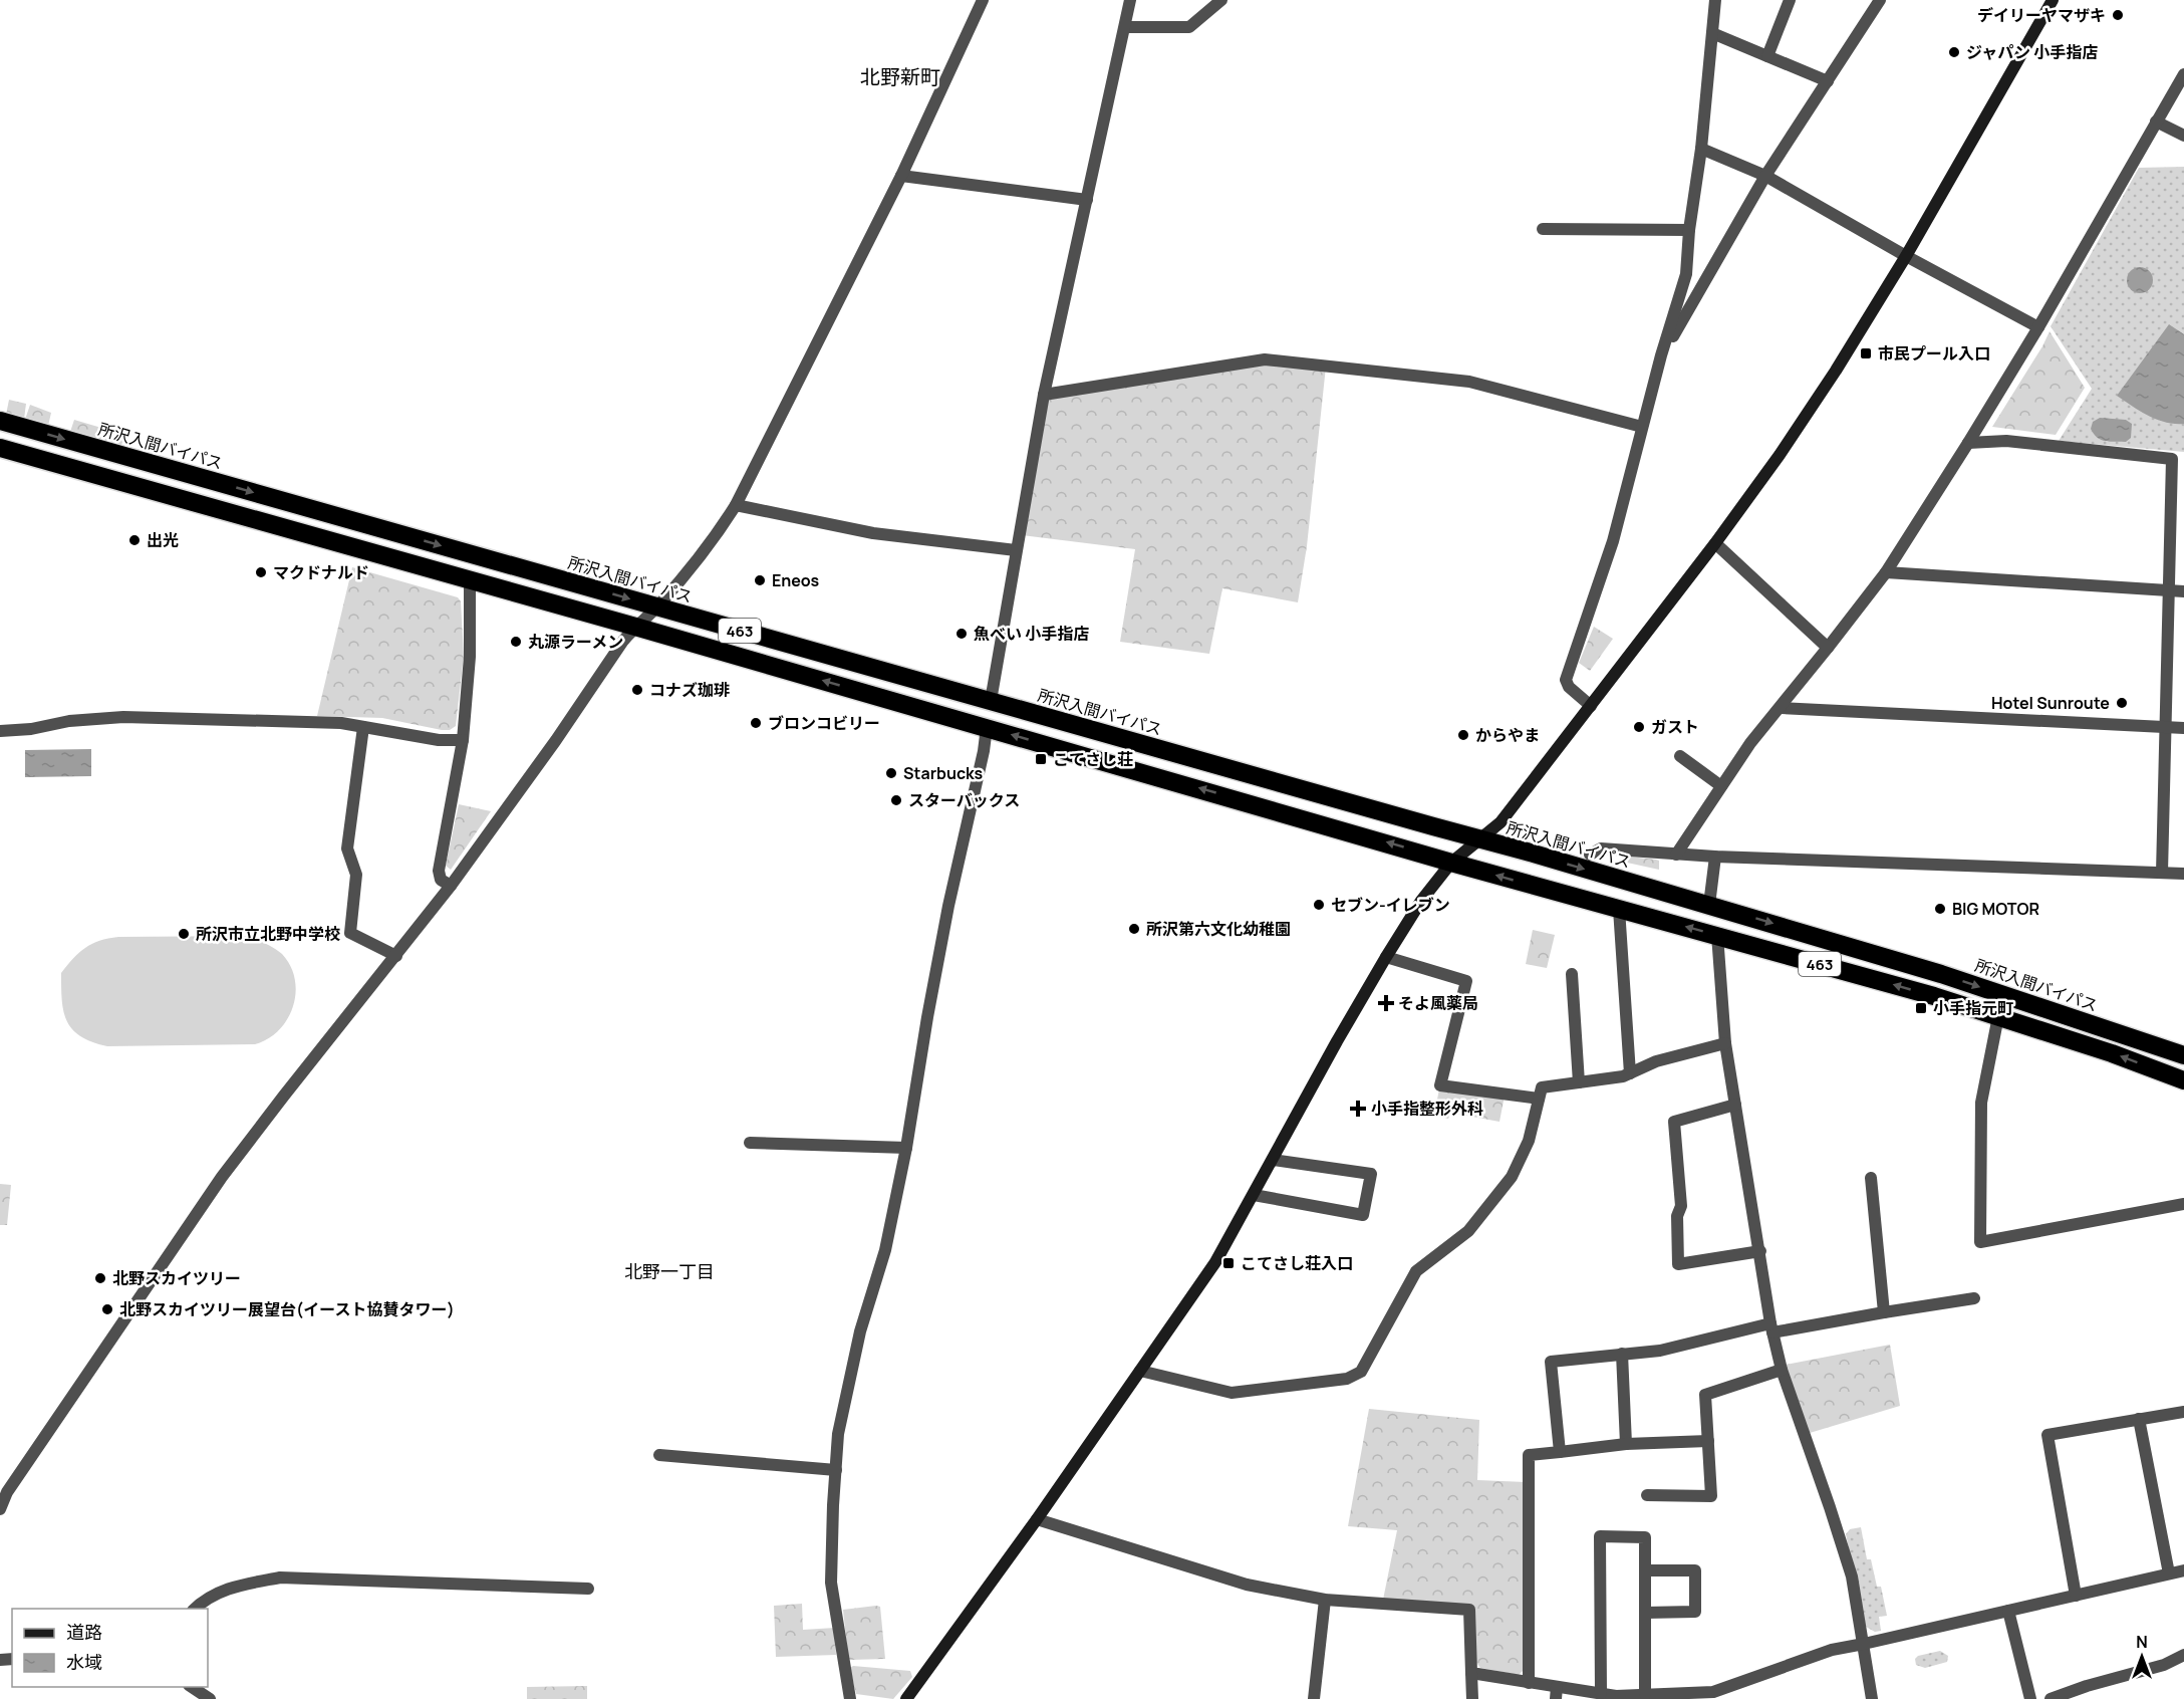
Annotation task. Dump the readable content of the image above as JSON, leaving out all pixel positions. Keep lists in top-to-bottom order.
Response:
{
  "streets": {
    "highway": ["所沢入間バイパス", "463"]
  },
  "districts": ["北野新町", "北野一丁目"],
  "places": {
    "other": [
      "デイリーヤマザキ",
      "ジャパン 小手指店",
      "出光",
      "マクドナルド",
      "Eneos",
      "魚べい 小手指店",
      "丸源ラーメン",
      "コナズ珈琲",
      "Hotel Sunroute",
      "ブロンコビリー",
      "ガスト",
      "からやま",
      "Starbucks",
      "スターバックス",
      "セブン-イレブン",
      "BIG MOTOR",
      "所沢第六文化幼稚園",
      "所沢市立北野中学校",
      "北野スカイツリー",
      "北野スカイツリー展望台(イースト協賛タワー)"
    ],
    "transit": [
      "市民プール入口",
      "こてさし荘",
      "小手指元町",
      "こてさし荘入口"
    ],
    "health": ["そよ風薬局", "小手指整形外科"]
  },
  "legend": ["道路", "水域"],
  "north": "top"
}
